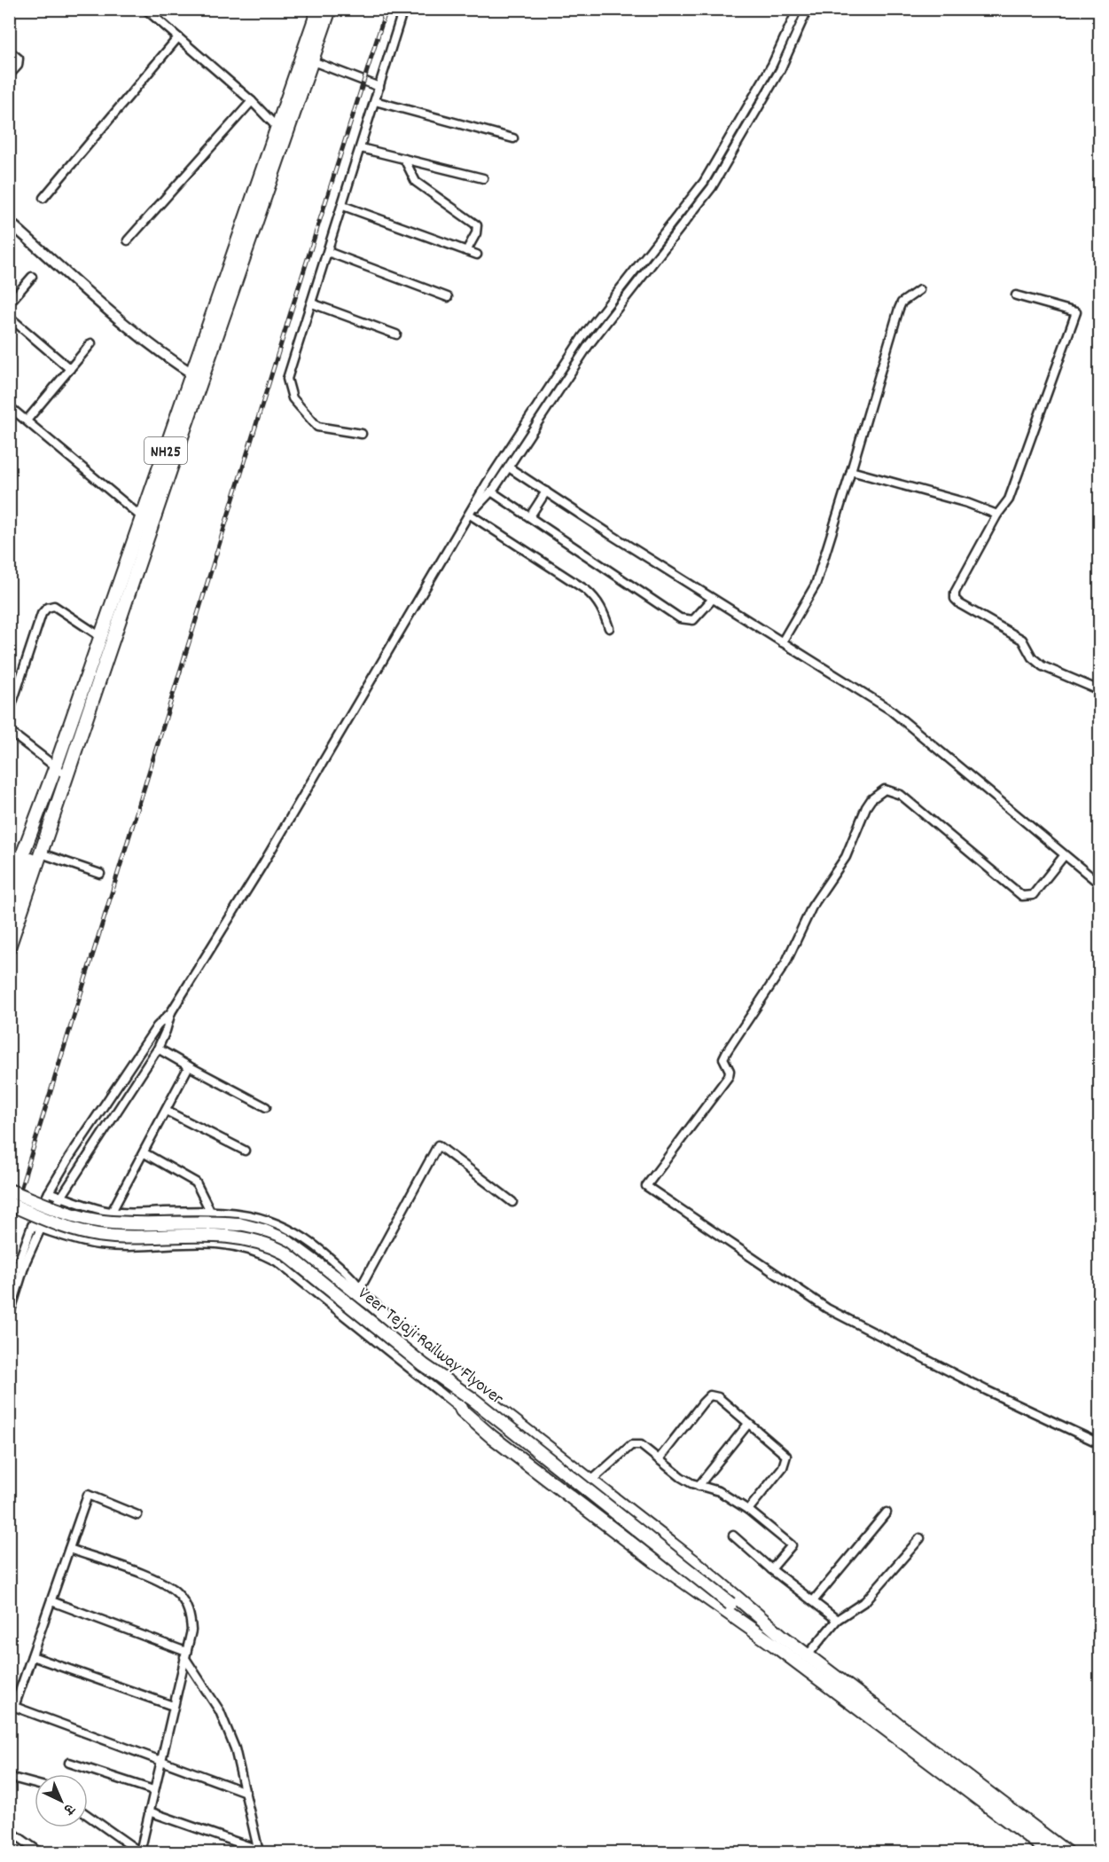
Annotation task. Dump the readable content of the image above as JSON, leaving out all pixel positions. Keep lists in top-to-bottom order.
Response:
{
  "streets": {
    "main road": ["NH25", "Veer Tejaji Railway Flyover"]
  },
  "north": "bottom right"
}
